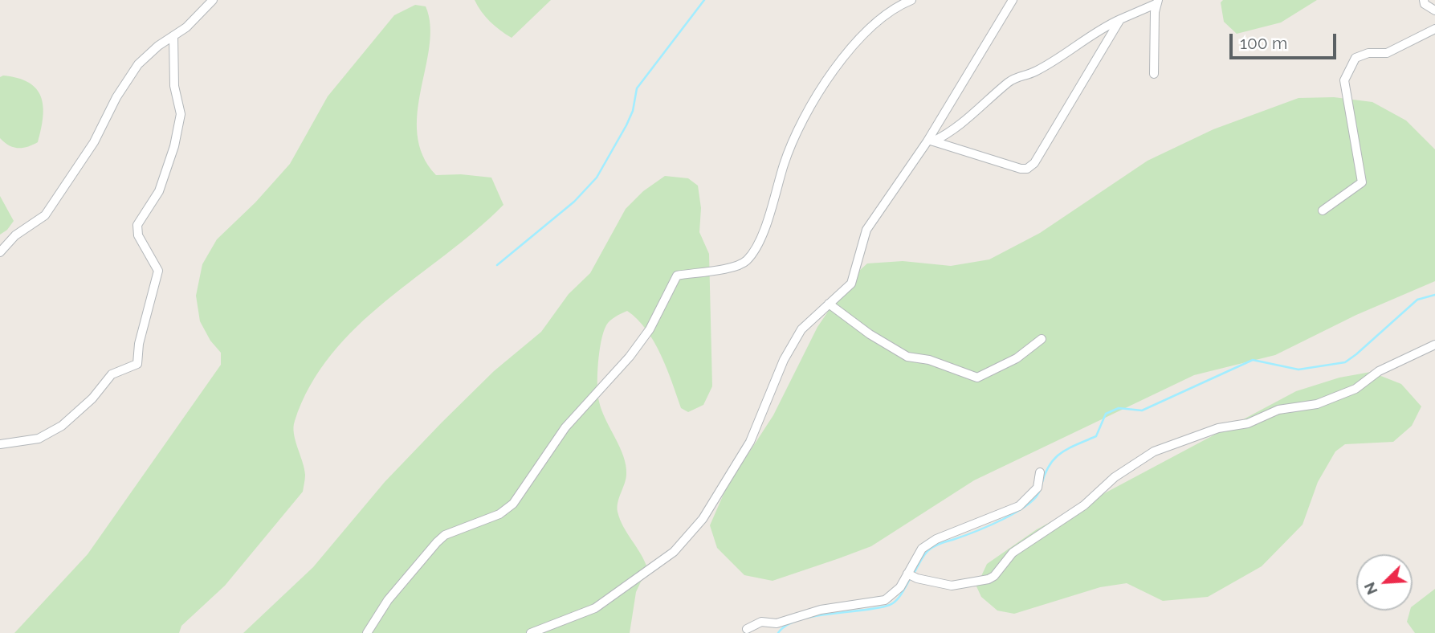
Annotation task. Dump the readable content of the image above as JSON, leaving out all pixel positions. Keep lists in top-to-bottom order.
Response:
{
  "scale_bar": "100 m",
  "north": "bottom left"
}
